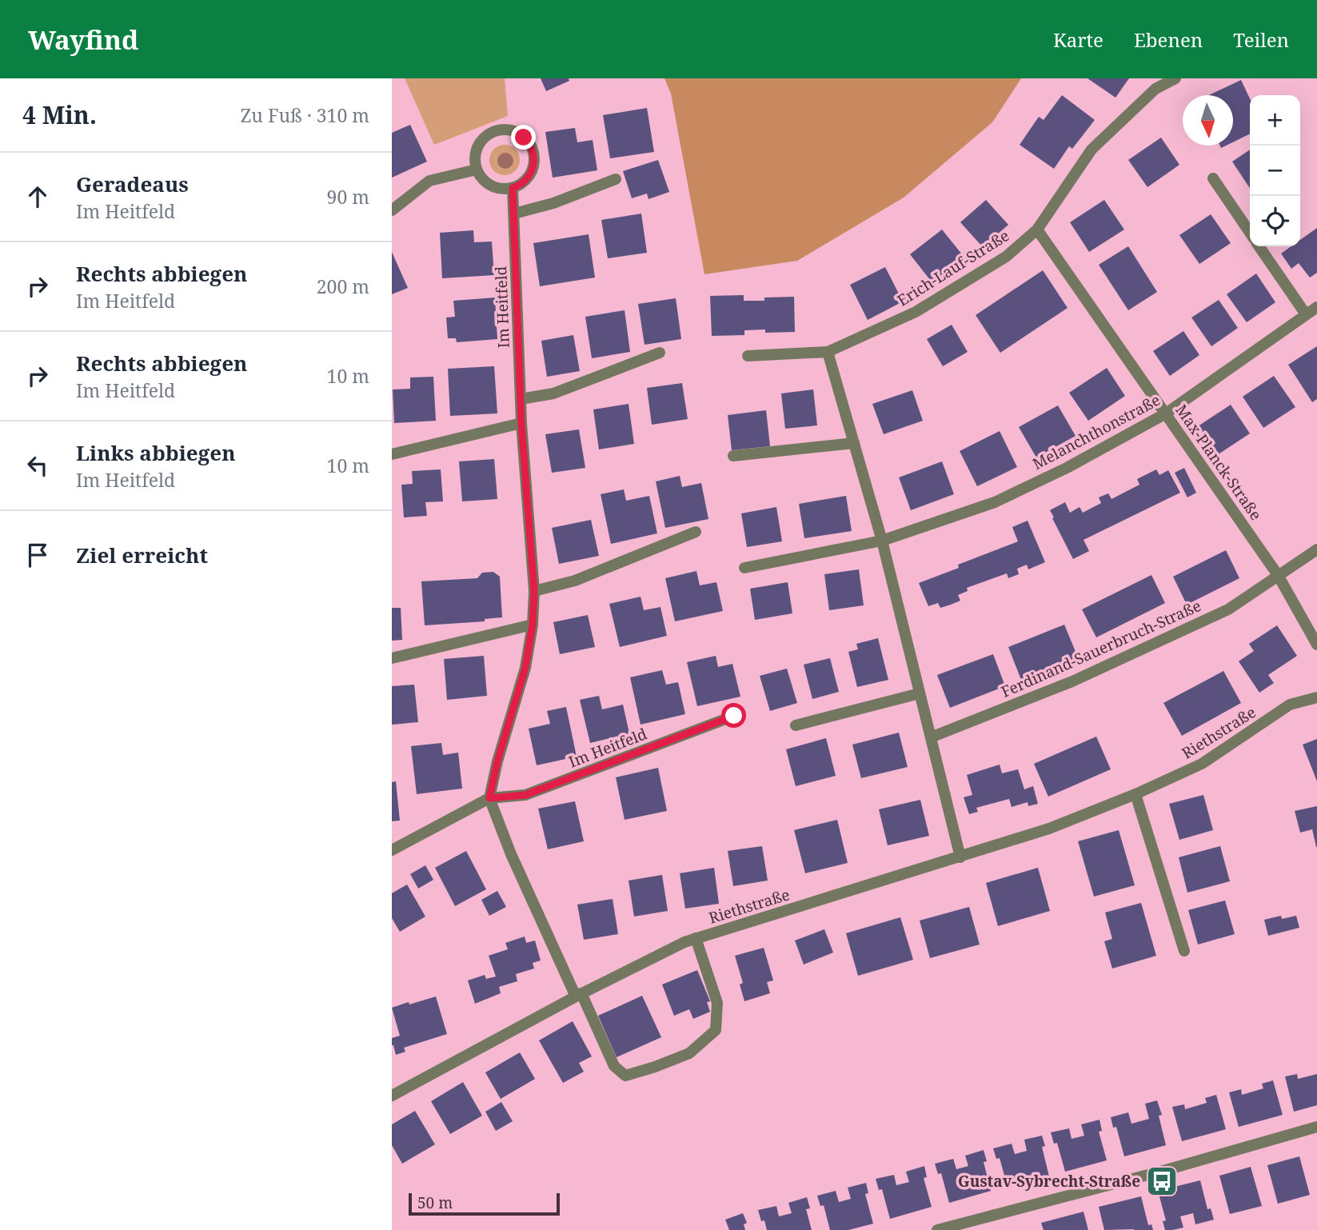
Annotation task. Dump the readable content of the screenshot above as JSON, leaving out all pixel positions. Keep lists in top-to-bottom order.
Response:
{
  "streets": {
    "street": [
      "Erich-Lauf-Straße",
      "Im Heitfeld",
      "Melanchthonstraße",
      "Max-Planck-Straße",
      "Ferdinand-Sauerbruch-Straße",
      "Riethstraße"
    ]
  },
  "crossings": [
    ["Erich-Lauf-Straße", "Max-Planck-Straße"],
    ["Melanchthonstraße", "Max-Planck-Straße"],
    ["Max-Planck-Straße", "Ferdinand-Sauerbruch-Straße"]
  ],
  "places": {
    "bus stop": ["Gustav-Sybrecht-Straße"]
  },
  "scale_bar": "50 m",
  "north": "bottom",
  "page": {
    "header": "Wayfind",
    "nav": ["Karte", "Ebenen", "Teilen"],
    "heading": ["4 Min.", "Zu Fuß · 310 m"],
    "map_buttons": ["+", "−"],
    "list": [
      ["Geradeaus", "Im Heitfeld", "90 m"],
      ["Rechts abbiegen", "Im Heitfeld", "200 m"],
      ["Rechts abbiegen", "Im Heitfeld", "10 m"],
      ["Links abbiegen", "Im Heitfeld", "10 m"],
      "Ziel erreicht"
    ],
    "scale": "50 m"
  }
}
